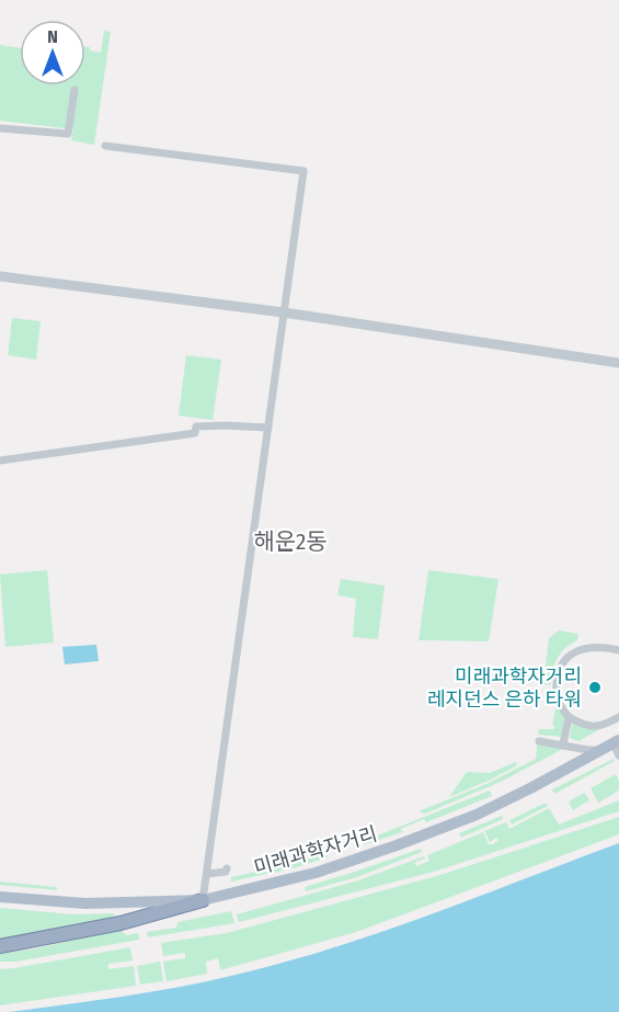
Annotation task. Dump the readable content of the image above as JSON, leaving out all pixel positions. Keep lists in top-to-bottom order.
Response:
{
  "streets": {
    "main road": ["미래과학자거리"]
  },
  "districts": ["해운2동"],
  "places": ["미래과학자거리 레지던스 은하 타워"],
  "north": "top"
}
